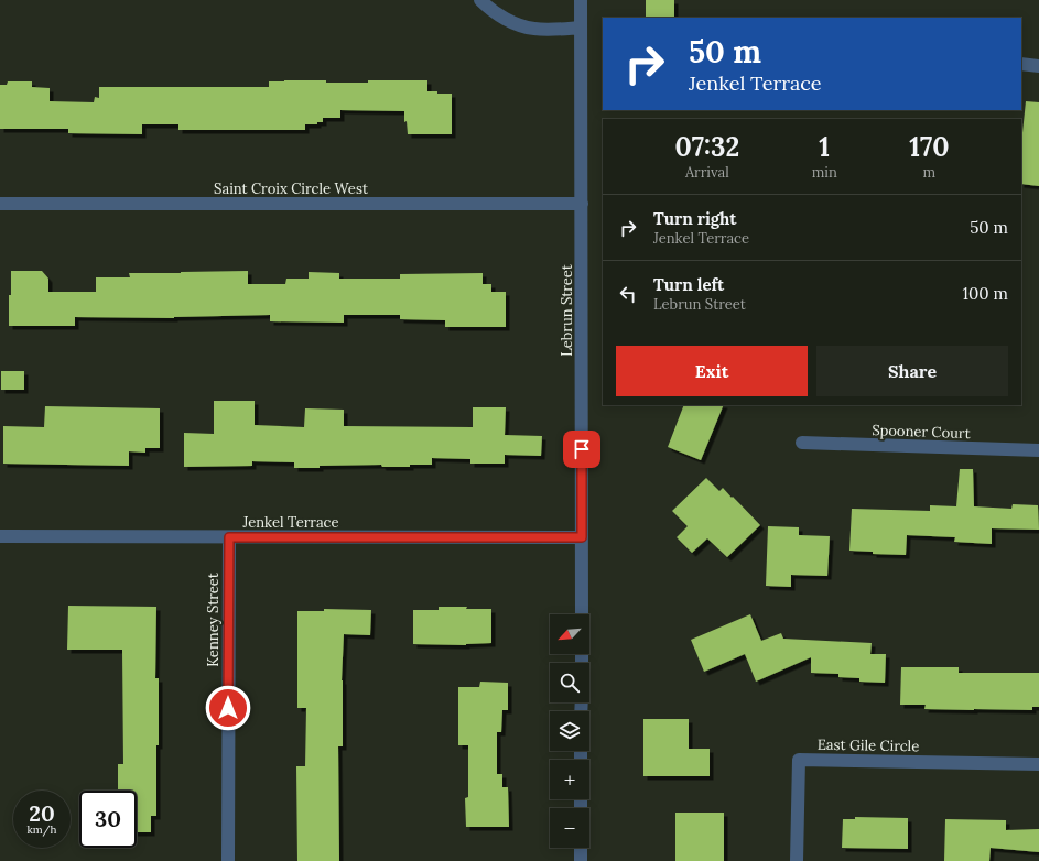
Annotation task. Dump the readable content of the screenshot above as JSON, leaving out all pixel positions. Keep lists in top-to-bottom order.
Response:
{
  "streets": {
    "street": [
      "Saint Croix Circle West",
      "Lebrun Street",
      "Spooner Court",
      "Jenkel Terrace",
      "Kenney Street",
      "East Gile Circle"
    ]
  },
  "crossings": [
    ["Saint Croix Circle West", "Lebrun Street"],
    ["Lebrun Street", "Jenkel Terrace"],
    ["Jenkel Terrace", "Kenney Street"]
  ],
  "north": "bottom left",
  "page": {
    "turn": ["50 m", "Jenkel Terrace"],
    "eta": [
      "07:32",
      "Arrival",
      "1",
      "min",
      "170",
      "m"
    ],
    "list": [
      {
        "name": "Turn right",
        "note": "Jenkel Terrace",
        "value": "50 m"
      },
      {
        "name": "Turn left",
        "note": "Lebrun Street",
        "value": "100 m"
      }
    ],
    "buttons": ["Exit", "Share"],
    "map_buttons": ["+", "−"],
    "speed": "20 km/h",
    "limit": "30"
  }
}
